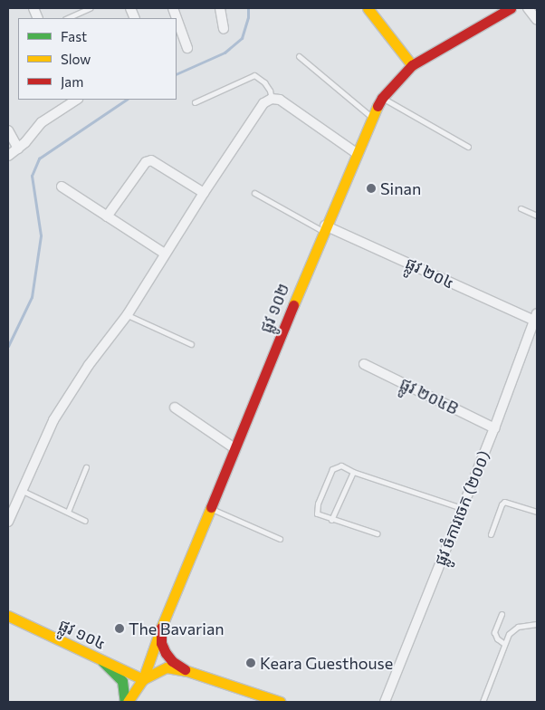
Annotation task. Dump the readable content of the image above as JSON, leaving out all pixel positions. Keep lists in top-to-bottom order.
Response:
{
  "streets": {
    "street": [
      "ផ្លូវ ២០៤",
      "ផ្លូវ ១០២",
      "ផ្លូវ ២០៤B",
      "ផ្លូវ ចំការចេក (២០០)",
      "ផ្លូវ ១០៤"
    ]
  },
  "crossings": [
    ["ផ្លូវ ២០៤", "ផ្លូវ ១០២"],
    ["ផ្លូវ ២០៤", "ផ្លូវ ចំការចេក (២០០)"],
    ["ផ្លូវ ១០២", "ផ្លូវ ១០៤"],
    ["ផ្លូវ ២០៤B", "ផ្លូវ ចំការចេក (២០០)"]
  ],
  "places": ["Sinan", "The Bavarian", "Keara Guesthouse"],
  "legend": ["Fast", "Slow", "Jam"]
}
